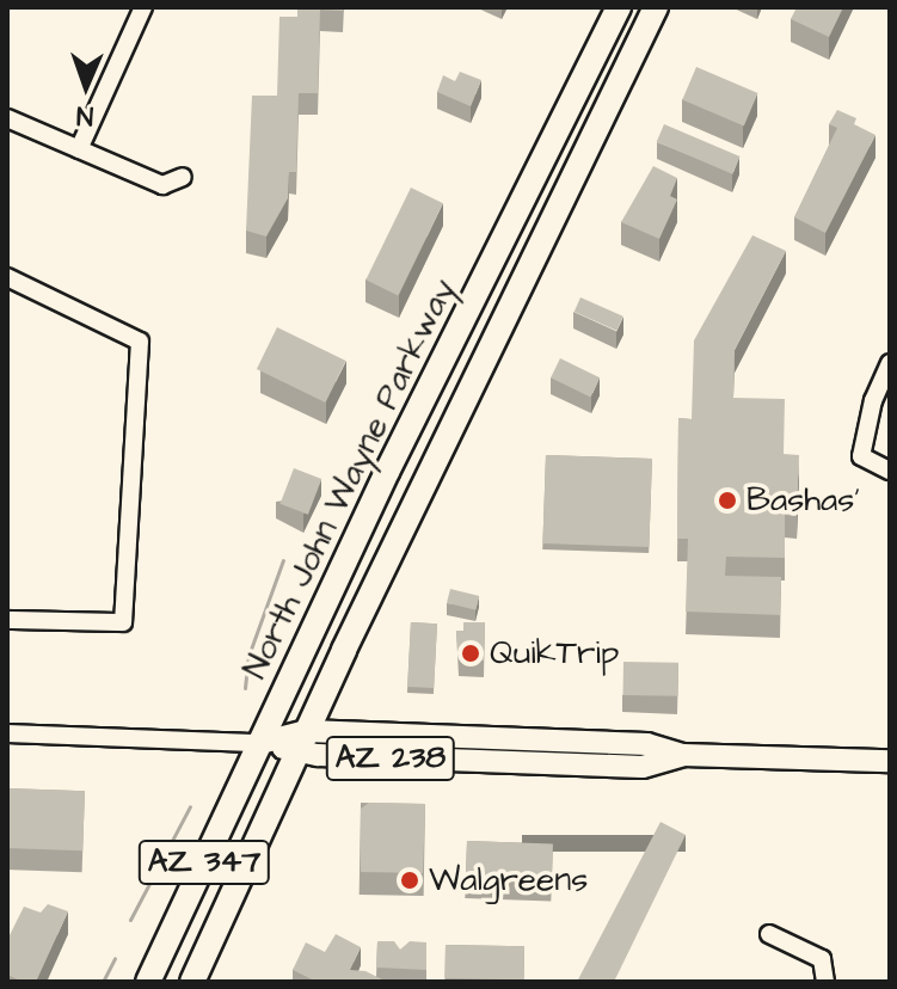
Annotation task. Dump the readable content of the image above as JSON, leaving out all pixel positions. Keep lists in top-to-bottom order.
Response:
{
  "streets": {
    "highway": ["North John Wayne Parkway", "AZ 347"],
    "main road": ["AZ 238"]
  },
  "crossings": [
    ["North John Wayne Parkway", "AZ 238"],
    ["AZ 238", "AZ 347"]
  ],
  "places": ["Bashas'", "QuikTrip", "Walgreens"],
  "north": "bottom"
}
